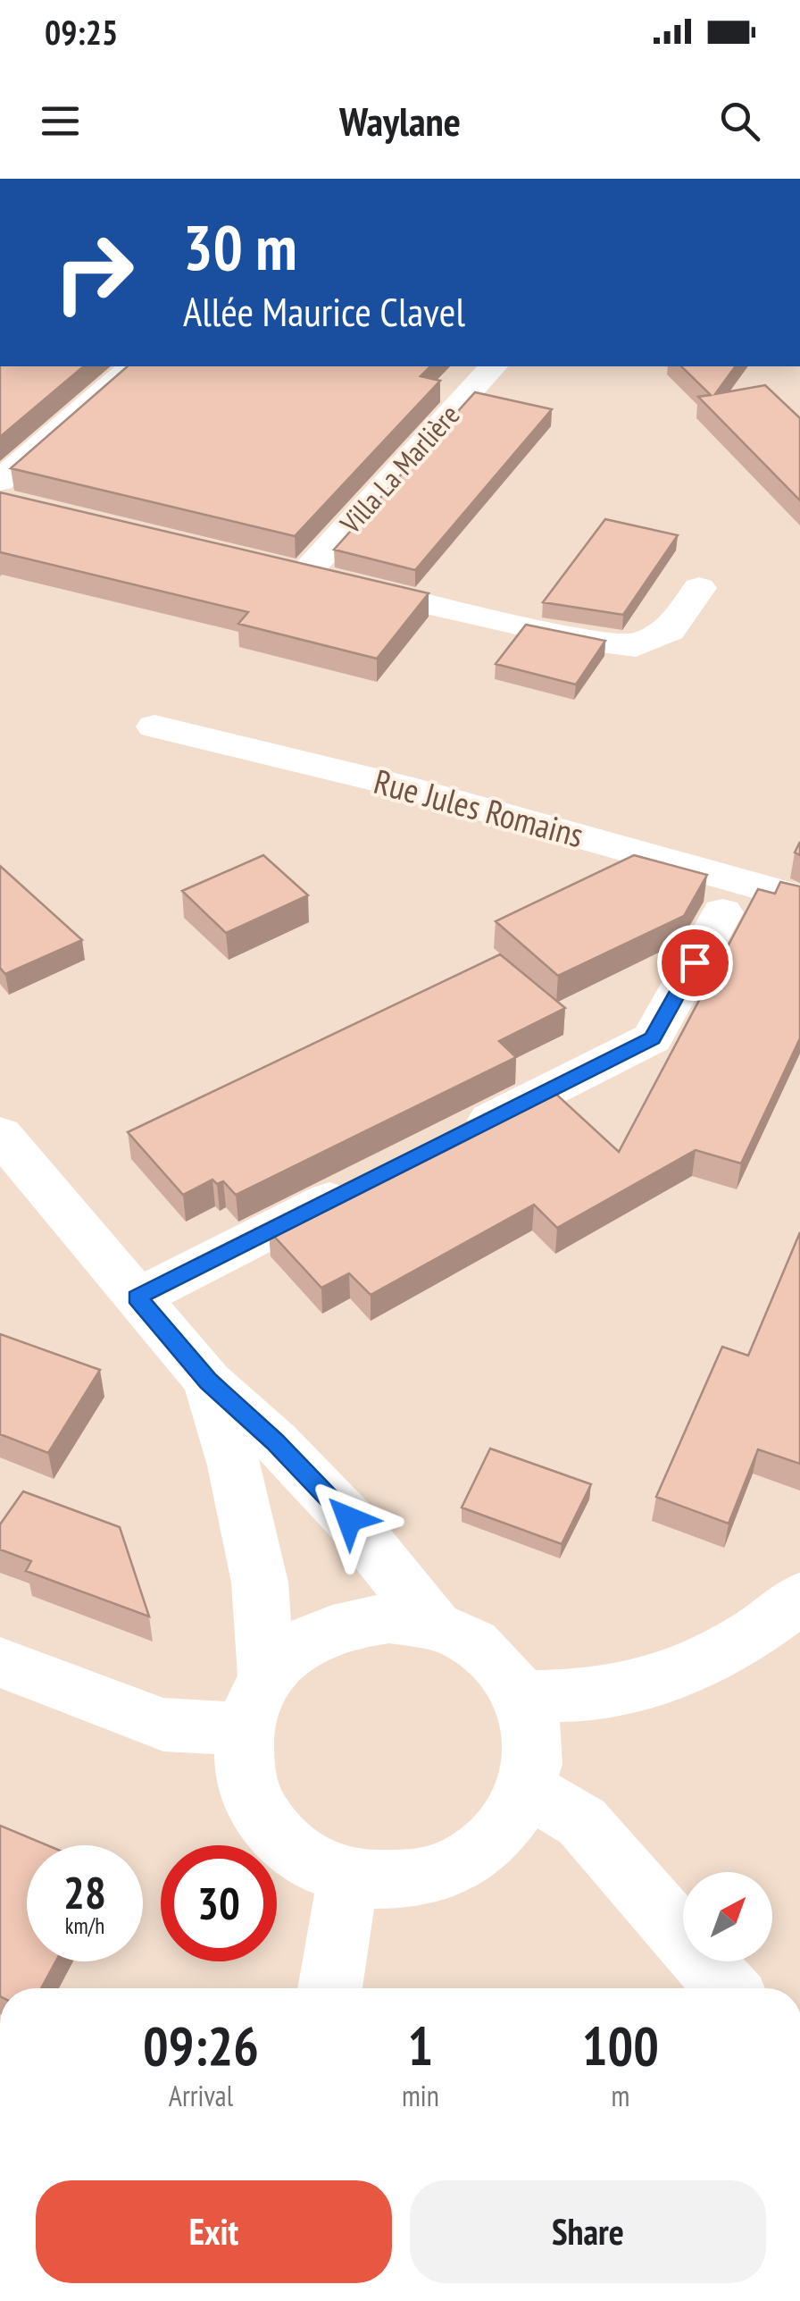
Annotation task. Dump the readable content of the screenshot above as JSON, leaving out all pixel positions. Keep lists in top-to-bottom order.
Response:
{
  "streets": {
    "street": ["Villa La Marlière", "Rue Jules Romains"]
  },
  "north": "top right",
  "page": {
    "status": "09:25",
    "header": "Waylane",
    "turn": ["30 m", "Allée Maurice Clavel"],
    "speed": "28 km/h",
    "limit": "30",
    "eta": [
      "09:26",
      "Arrival",
      "1",
      "min",
      "100",
      "m"
    ],
    "buttons": ["Exit", "Share"]
  }
}
